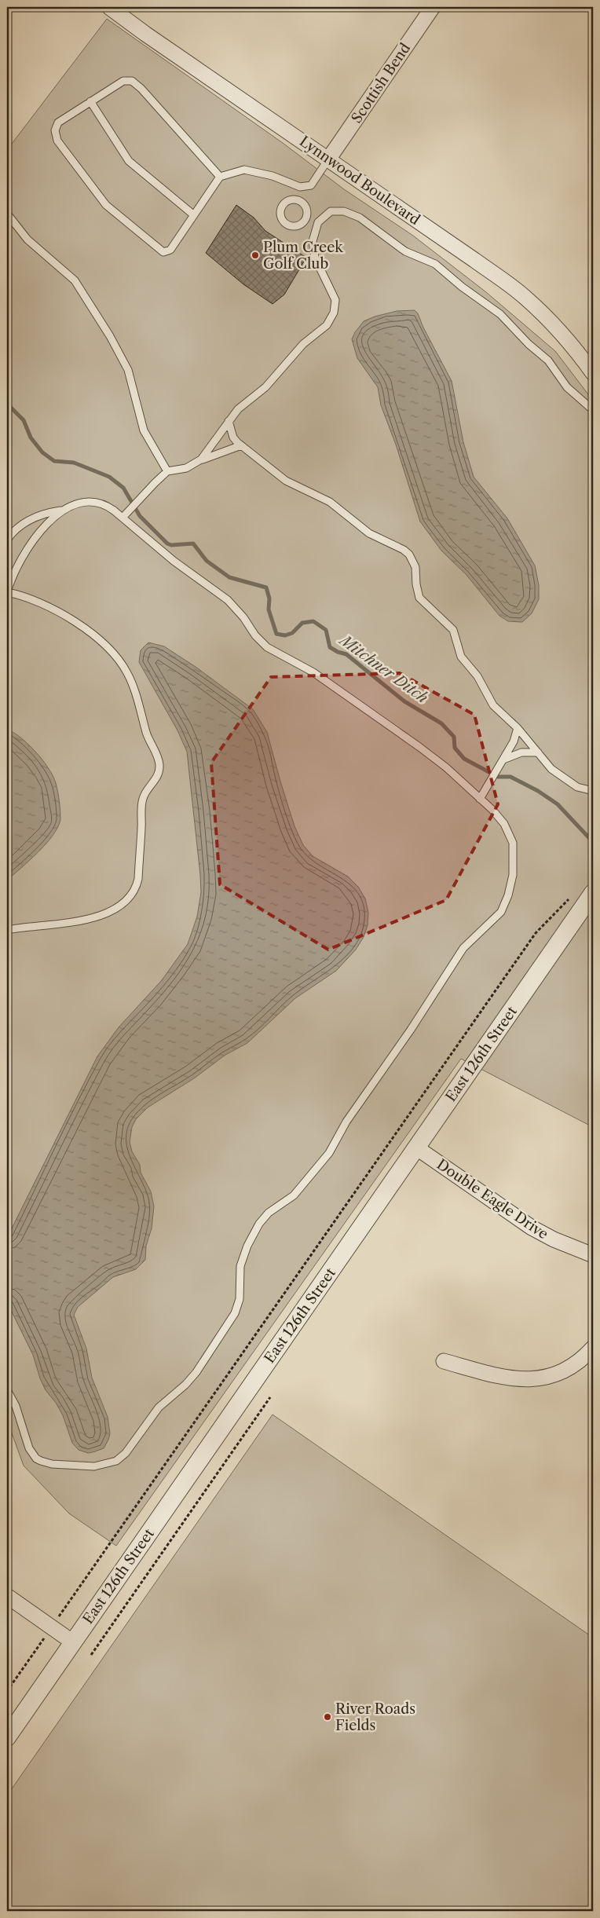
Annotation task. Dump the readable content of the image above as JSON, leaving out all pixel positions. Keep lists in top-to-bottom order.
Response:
{
  "streets": {
    "street": [
      "Scottish Bend",
      "Lynnwood Boulevard",
      "East 126th Street",
      "Double Eagle Drive"
    ]
  },
  "crossings": [
    ["Scottish Bend", "Lynnwood Boulevard"],
    ["East 126th Street", "Double Eagle Drive"]
  ],
  "water": ["Mitchner Ditch"],
  "places": ["Plum Creek Golf Club", "River Roads Fields"]
}
